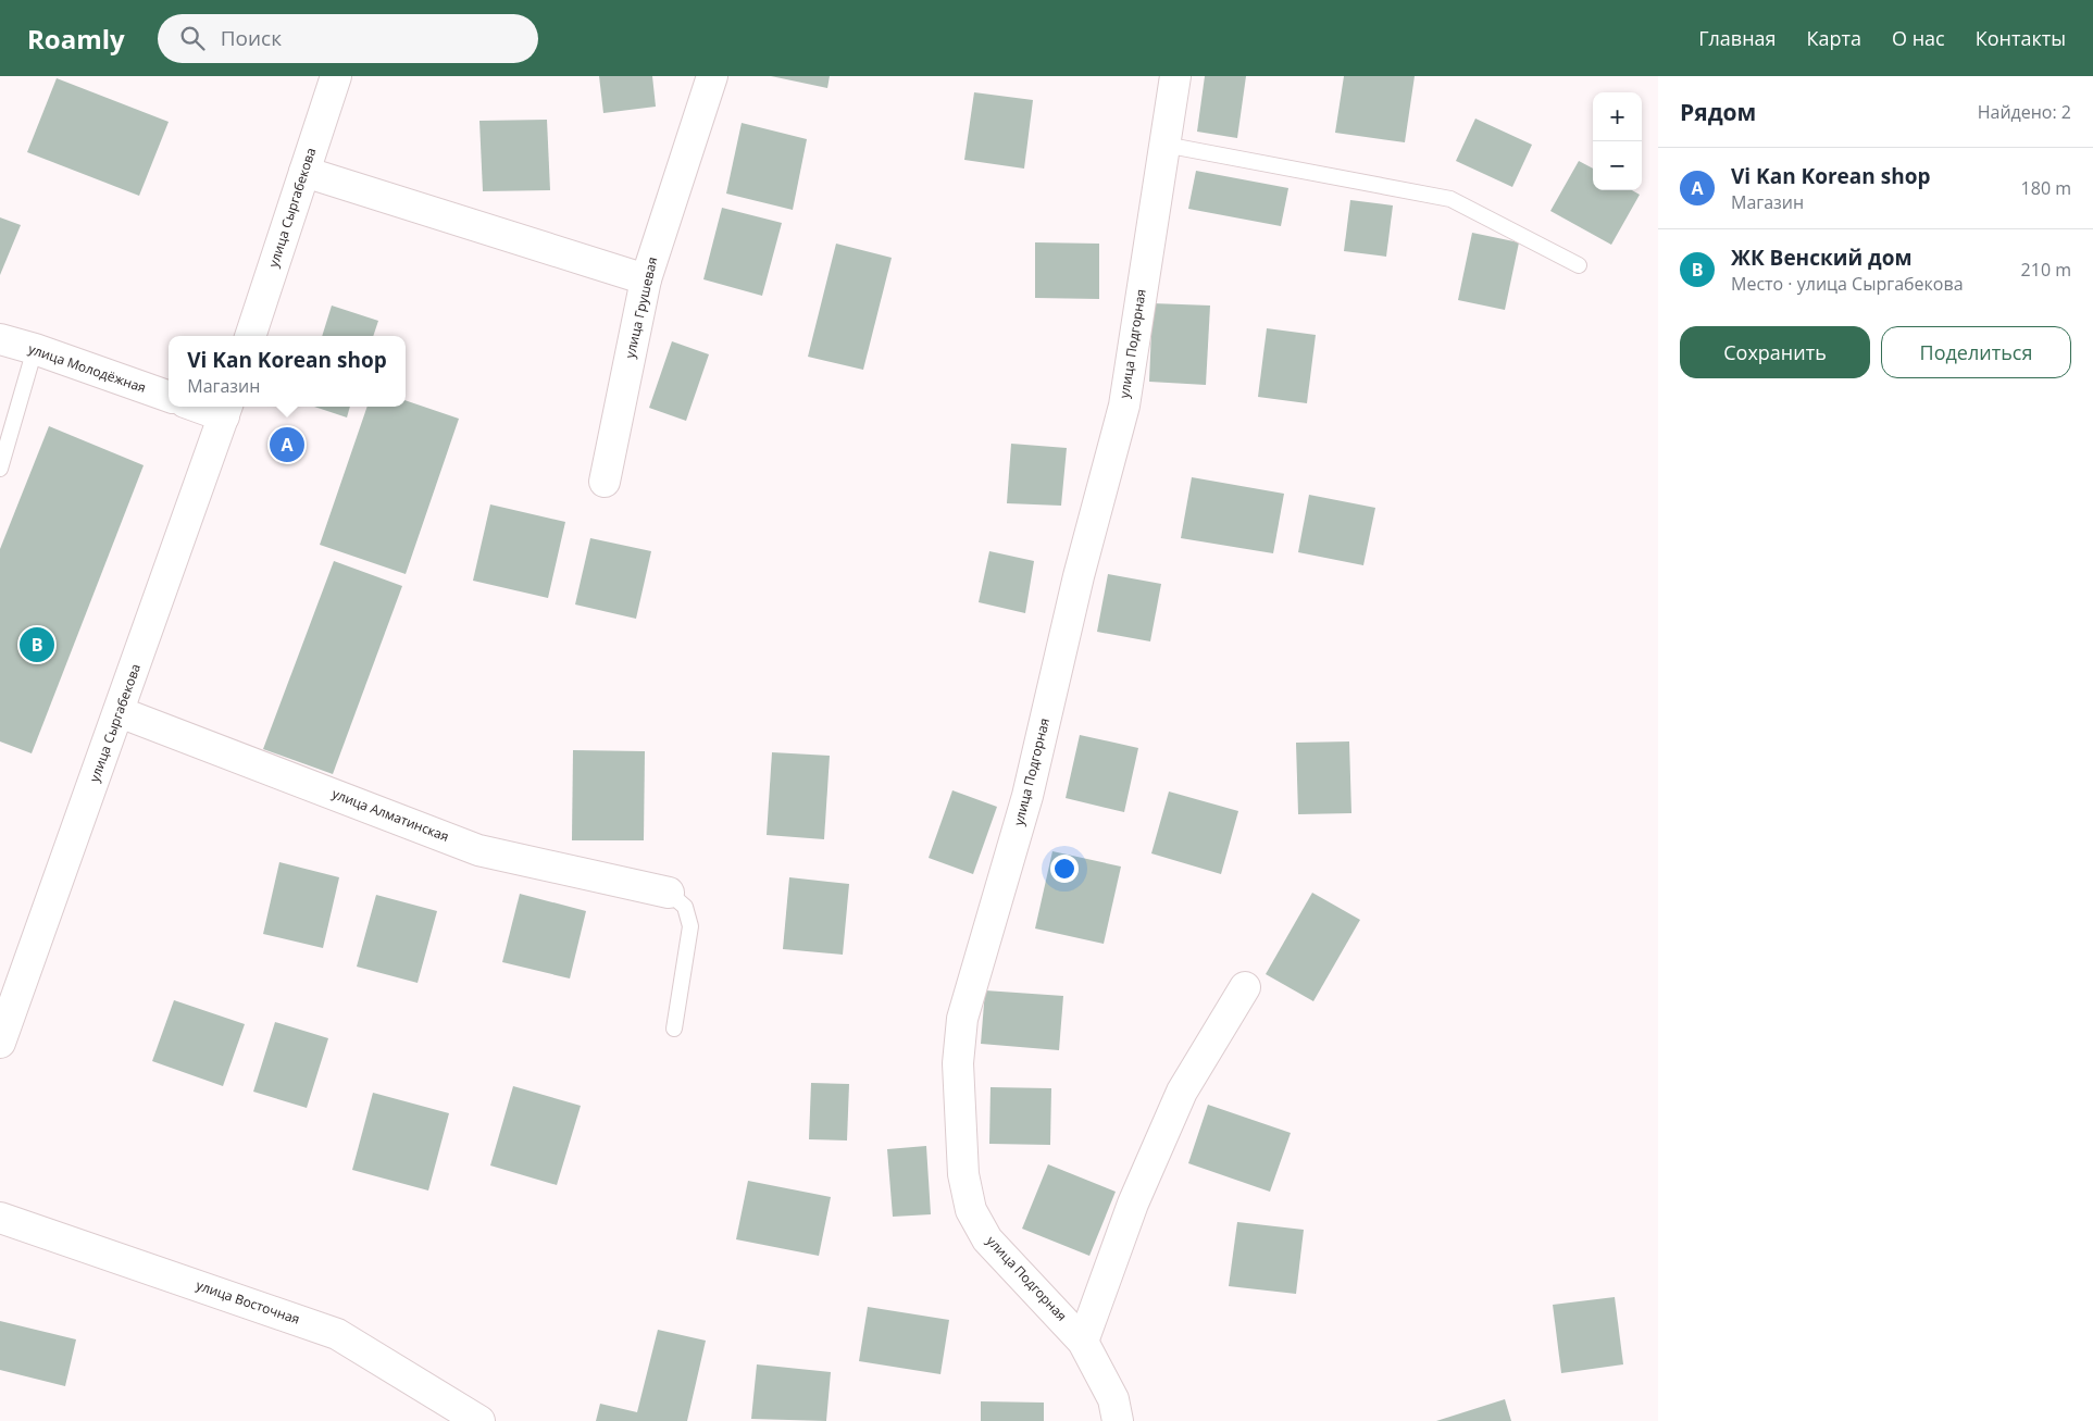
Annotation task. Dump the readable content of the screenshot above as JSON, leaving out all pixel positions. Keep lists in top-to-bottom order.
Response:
{
  "streets": {
    "street": [
      "улица Сыргабекова",
      "улица Грушевая",
      "улица Подгорная",
      "улица Молодёжная",
      "улица Алматинская",
      "улица Восточная"
    ]
  },
  "crossings": [
    ["улица Сыргабекова", "улица Алматинская"]
  ],
  "page": {
    "header": "Roamly",
    "search": "Поиск",
    "nav": [
      "Главная",
      "Карта",
      "О нас",
      "Контакты"
    ],
    "heading": ["Рядом", "Найдено: 2"],
    "map_buttons": ["+", "−"],
    "list": [
      {
        "mark": "A",
        "name": "Vi Kan Korean shop",
        "note": "Магазин",
        "value": "180 m"
      },
      {
        "mark": "B",
        "name": "ЖК Венский дом",
        "note": "Место · улица Сыргабекова",
        "value": "210 m"
      }
    ],
    "buttons": ["Сохранить", "Поделиться"],
    "popup": ["Vi Kan Korean shop", "Магазин"],
    "pins": ["A", "B"]
  }
}
